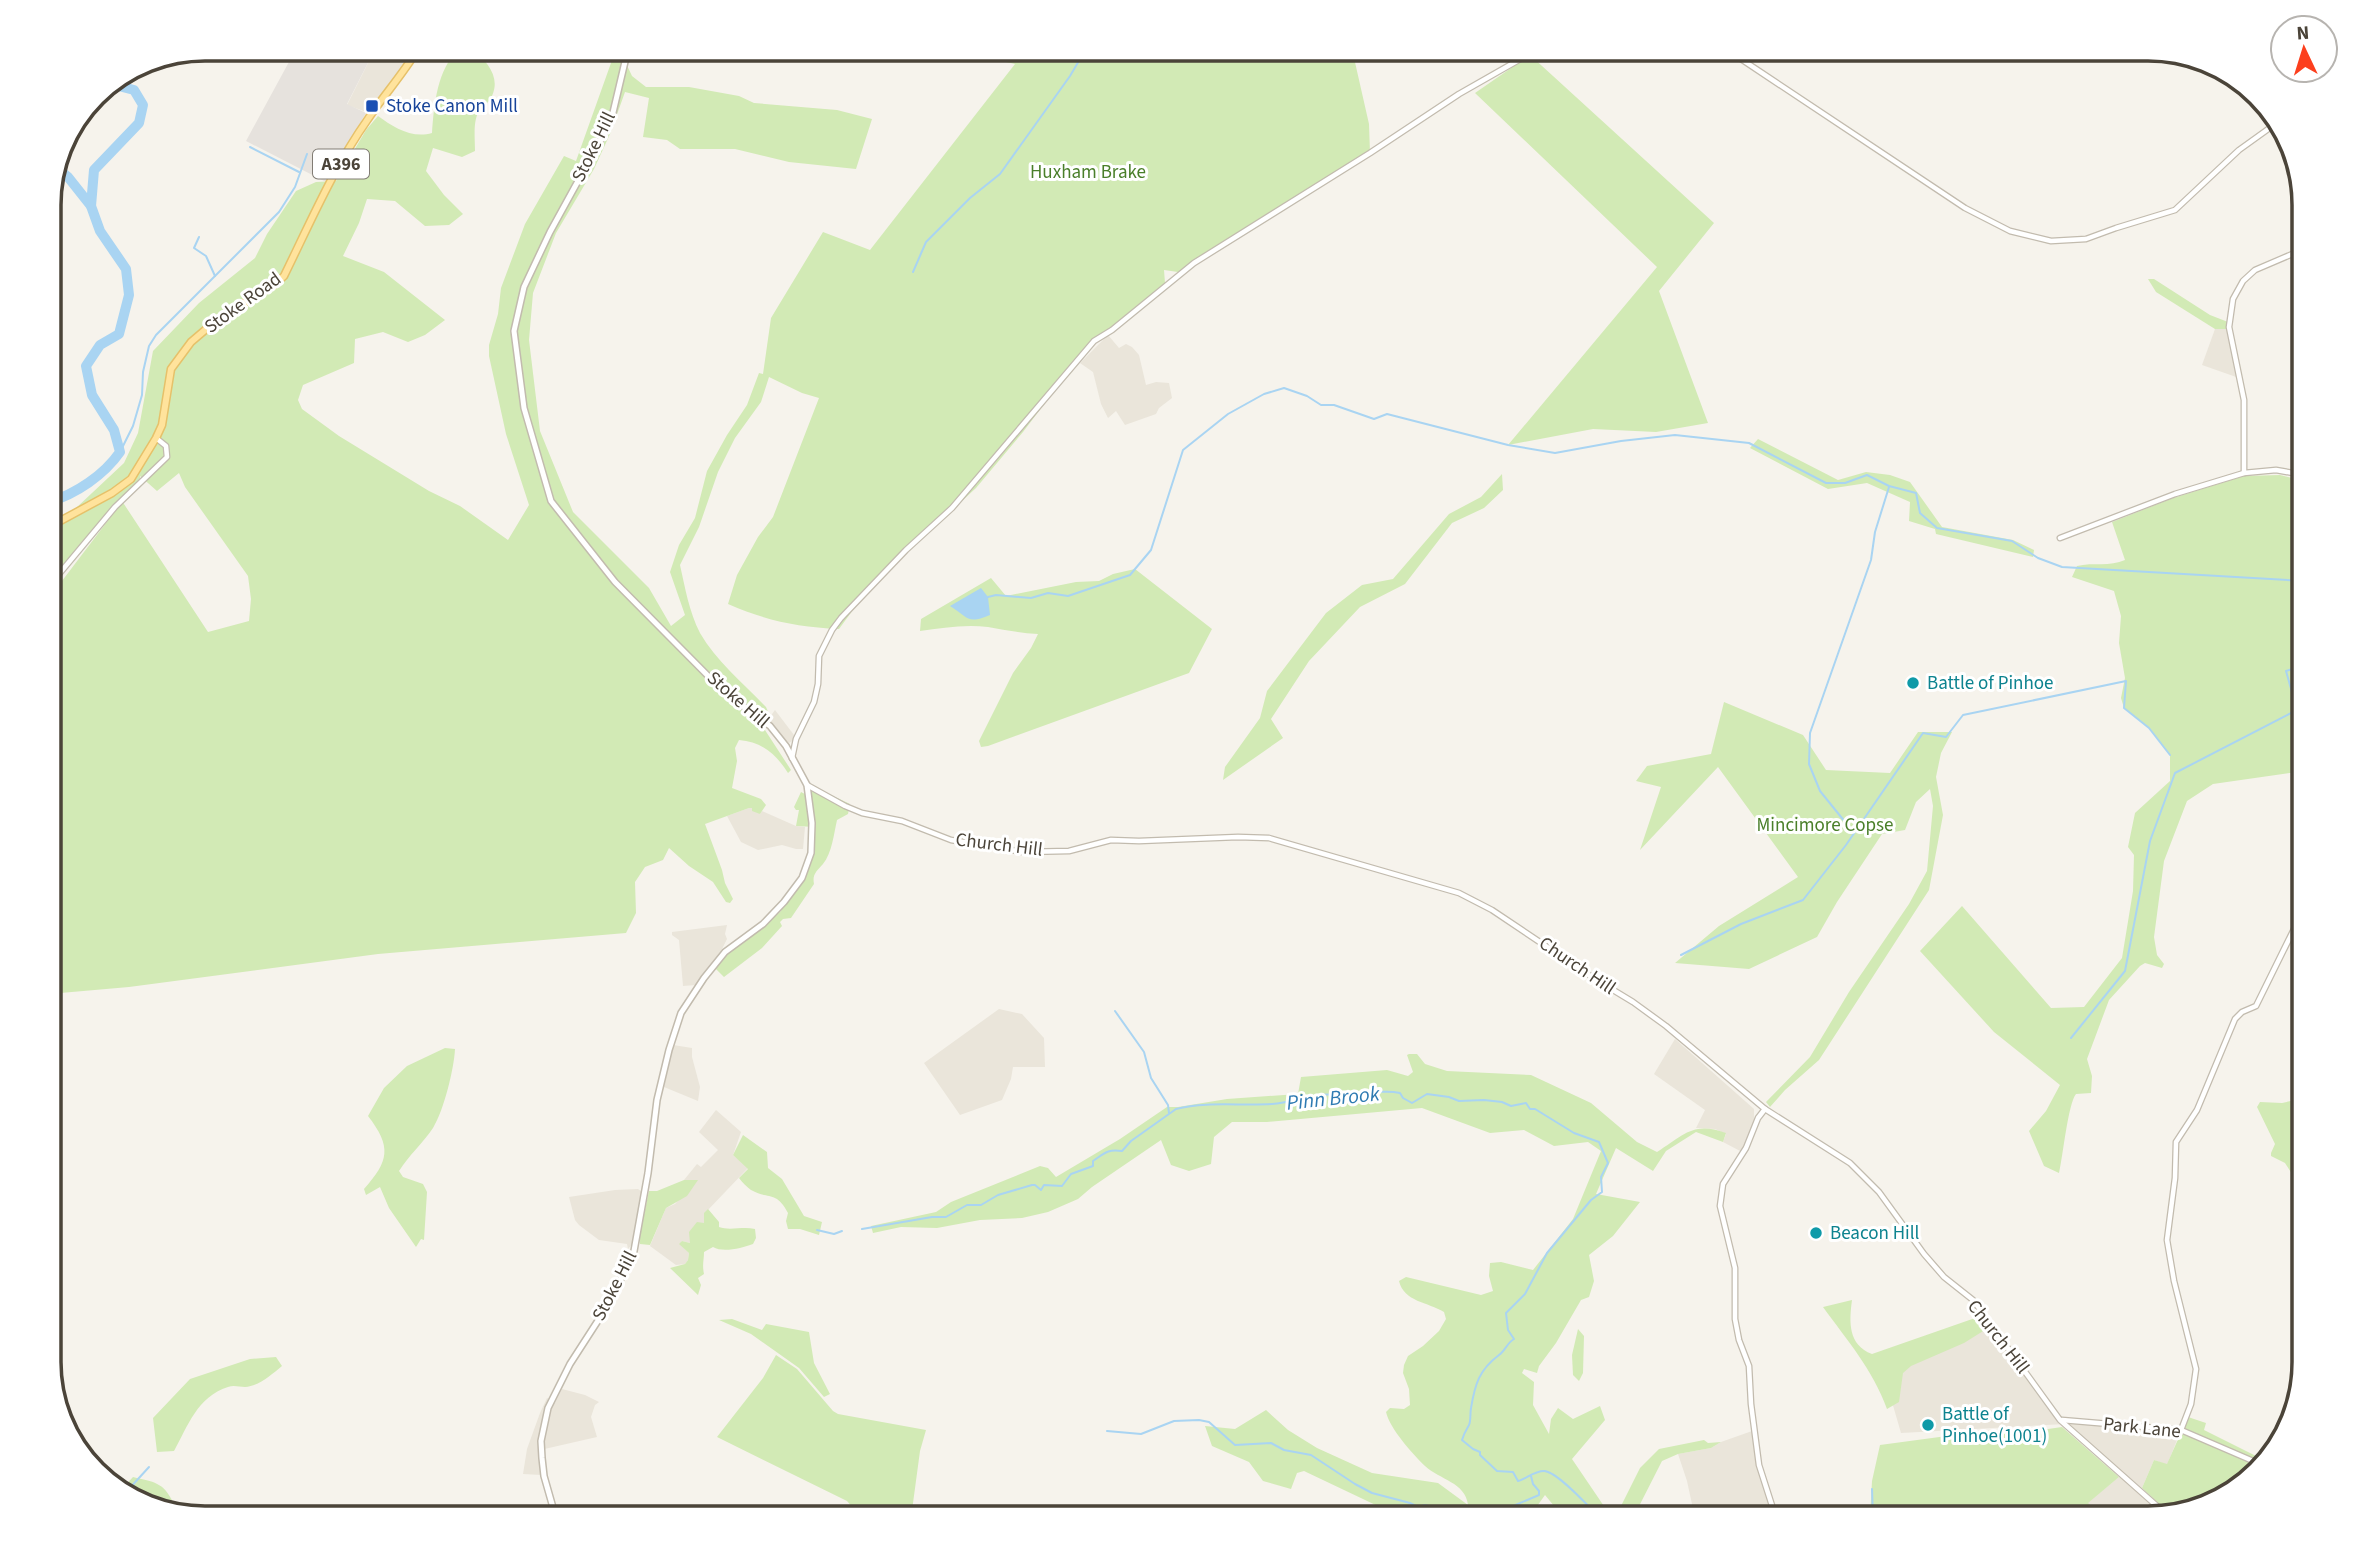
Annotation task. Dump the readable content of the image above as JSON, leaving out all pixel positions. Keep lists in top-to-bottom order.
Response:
{
  "streets": {
    "main road": ["A396", "Stoke Road"],
    "street": ["Stoke Hill", "Church Hill", "Park Lane"]
  },
  "crossings": [
    ["Stoke Hill", "Church Hill"],
    ["Church Hill", "Park Lane"]
  ],
  "water": ["Pinn Brook"],
  "parks": ["Huxham Brake", "Mincimore Copse"],
  "places": {
    "transit": ["Stoke Canon Mill"],
    "other": ["Battle of Pinhoe", "Beacon Hill", "Battle of Pinhoe(1001)"]
  },
  "north": "top"
}
